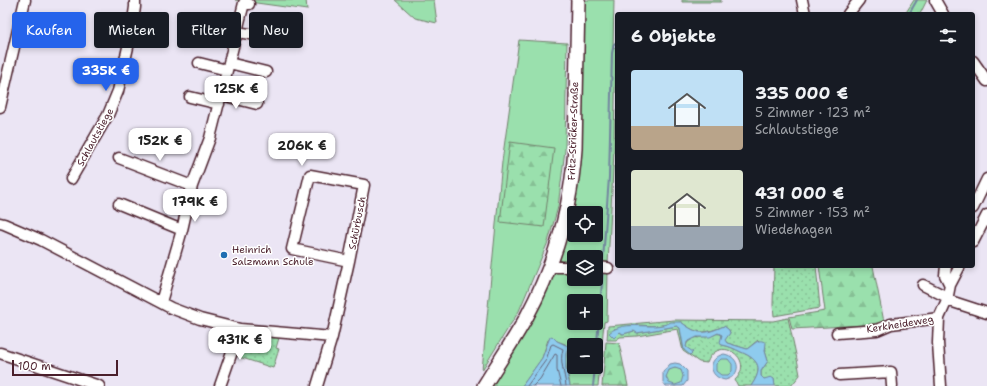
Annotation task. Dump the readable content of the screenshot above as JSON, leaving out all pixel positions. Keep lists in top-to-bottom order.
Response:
{
  "streets": {
    "main road": ["Fritz-Stricker-Straße"],
    "street": ["Schlautstiege", "Schürbusch", "Kerkheideweg"]
  },
  "places": ["Heinrich Salzmann Schule"],
  "scale_bar": "100 m",
  "page": {
    "chip": [
      "Kaufen",
      "Mieten",
      "Filter",
      "Neu"
    ],
    "heading": "6 Objekte",
    "price": [
      "335K €",
      "125K €",
      "152K €",
      "206K €",
      "179K €",
      "431K €"
    ],
    "list": [
      {
        "name": "335 000 €",
        "note": "5 Zimmer · 123 m² · Schlautstiege"
      },
      {
        "name": "431 000 €",
        "note": "5 Zimmer · 153 m² · Wiedehagen"
      }
    ],
    "map_buttons": ["+", "−"],
    "scale": "100 m"
  }
}
